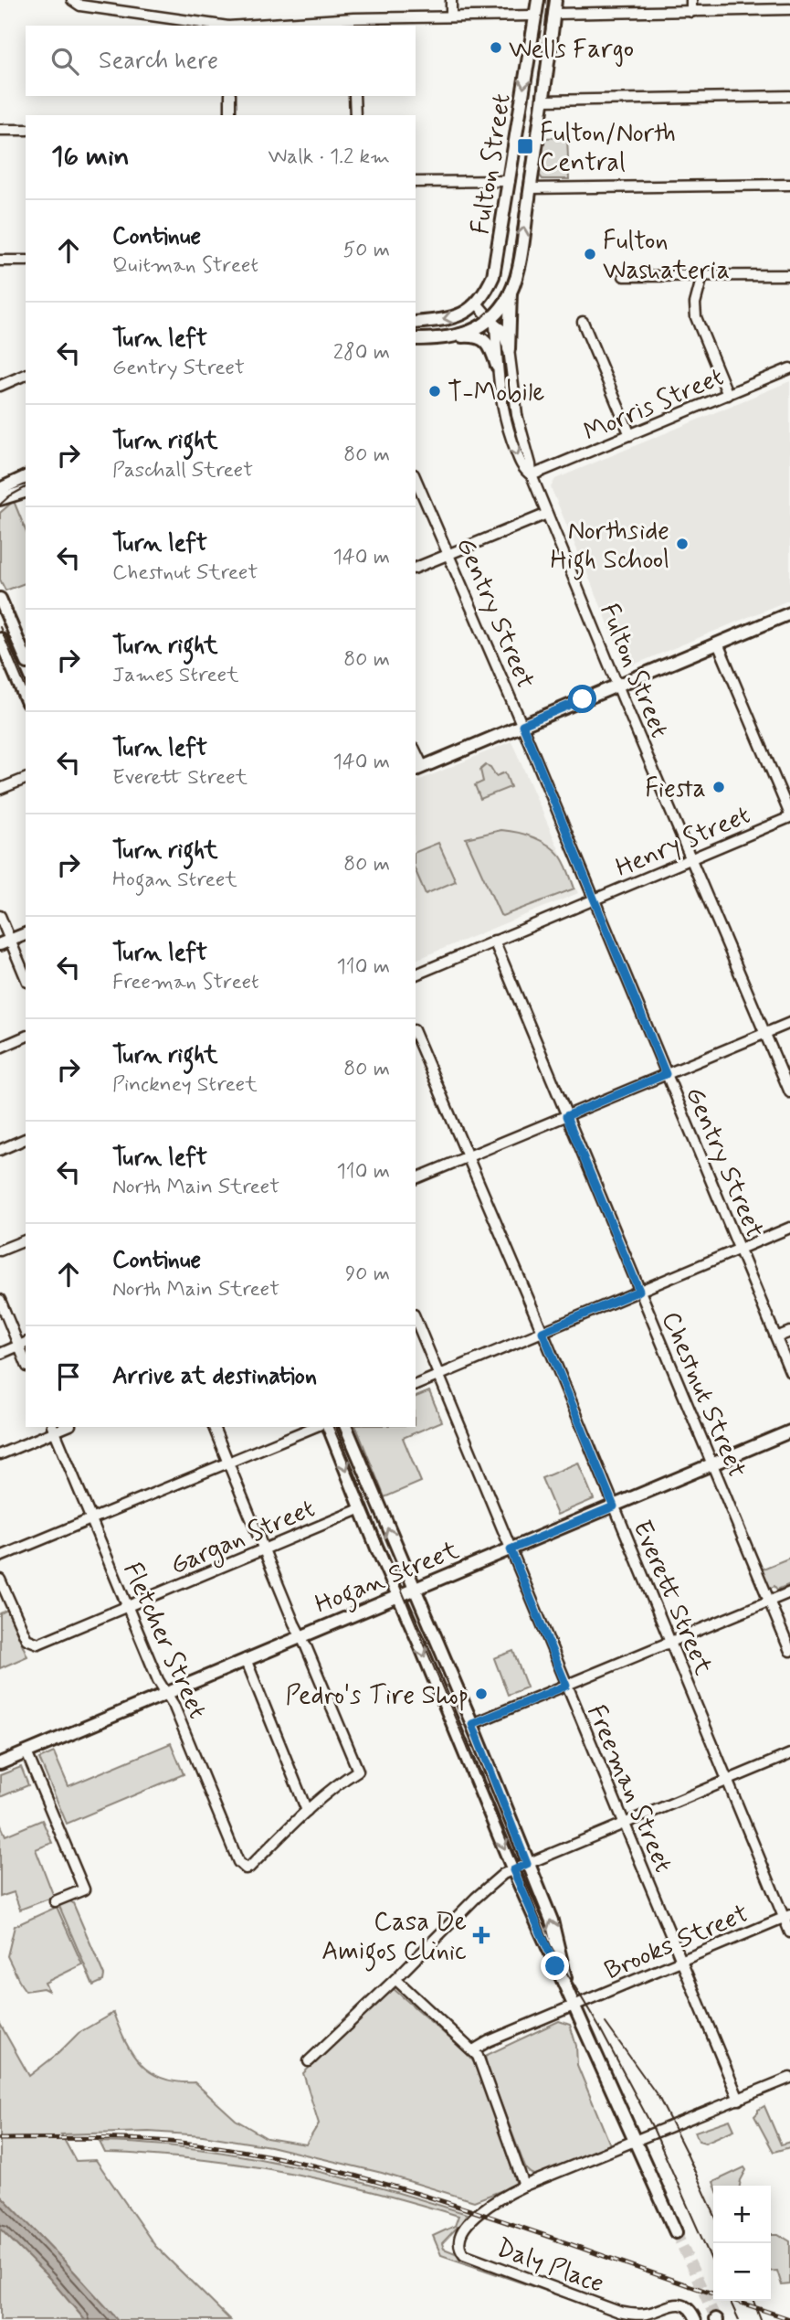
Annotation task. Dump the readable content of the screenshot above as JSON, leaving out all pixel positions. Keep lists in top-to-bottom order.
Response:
{
  "streets": {
    "main road": ["Fulton Street", "Hogan Street"],
    "street": [
      "Morris Street",
      "Gentry Street",
      "Henry Street",
      "Chestnut Street",
      "Gargan Street",
      "Everett Street",
      "Fletcher Street",
      "Freeman Street",
      "Brooks Street",
      "Daly Place"
    ]
  },
  "crossings": [
    ["Fulton Street", "Morris Street"],
    ["Fulton Street", "Henry Street"],
    ["Gentry Street", "Henry Street"],
    ["Henry Street", "Chestnut Street"],
    ["Chestnut Street", "Hogan Street"],
    ["Gargan Street", "Fletcher Street"],
    ["Hogan Street", "Everett Street"],
    ["Hogan Street", "Fletcher Street"],
    ["Hogan Street", "Freeman Street"],
    ["Everett Street", "Brooks Street"],
    ["Freeman Street", "Brooks Street"]
  ],
  "places": {
    "other": [
      "Wells Fargo",
      "Fulton Washateria",
      "T-Mobile",
      "Northside High School",
      "Fiesta",
      "Pedro's Tire Shop"
    ],
    "transit": ["Fulton/North Central"],
    "health": ["Casa De Amigos Clinic"]
  },
  "page": {
    "search": "Search here",
    "heading": ["16 min", "Walk · 1.2 km"],
    "list": [
      ["Continue", "Quitman Street", "50 m"],
      ["Turn left", "Gentry Street", "280 m"],
      ["Turn right", "Paschall Street", "80 m"],
      ["Turn left", "Chestnut Street", "140 m"],
      ["Turn right", "James Street", "80 m"],
      ["Turn left", "Everett Street", "140 m"],
      ["Turn right", "Hogan Street", "80 m"],
      ["Turn left", "Freeman Street", "110 m"],
      ["Turn right", "Pinckney Street", "80 m"],
      ["Turn left", "North Main Street", "110 m"],
      ["Continue", "North Main Street", "90 m"],
      "Arrive at destination"
    ],
    "map_buttons": ["+", "−"]
  }
}
